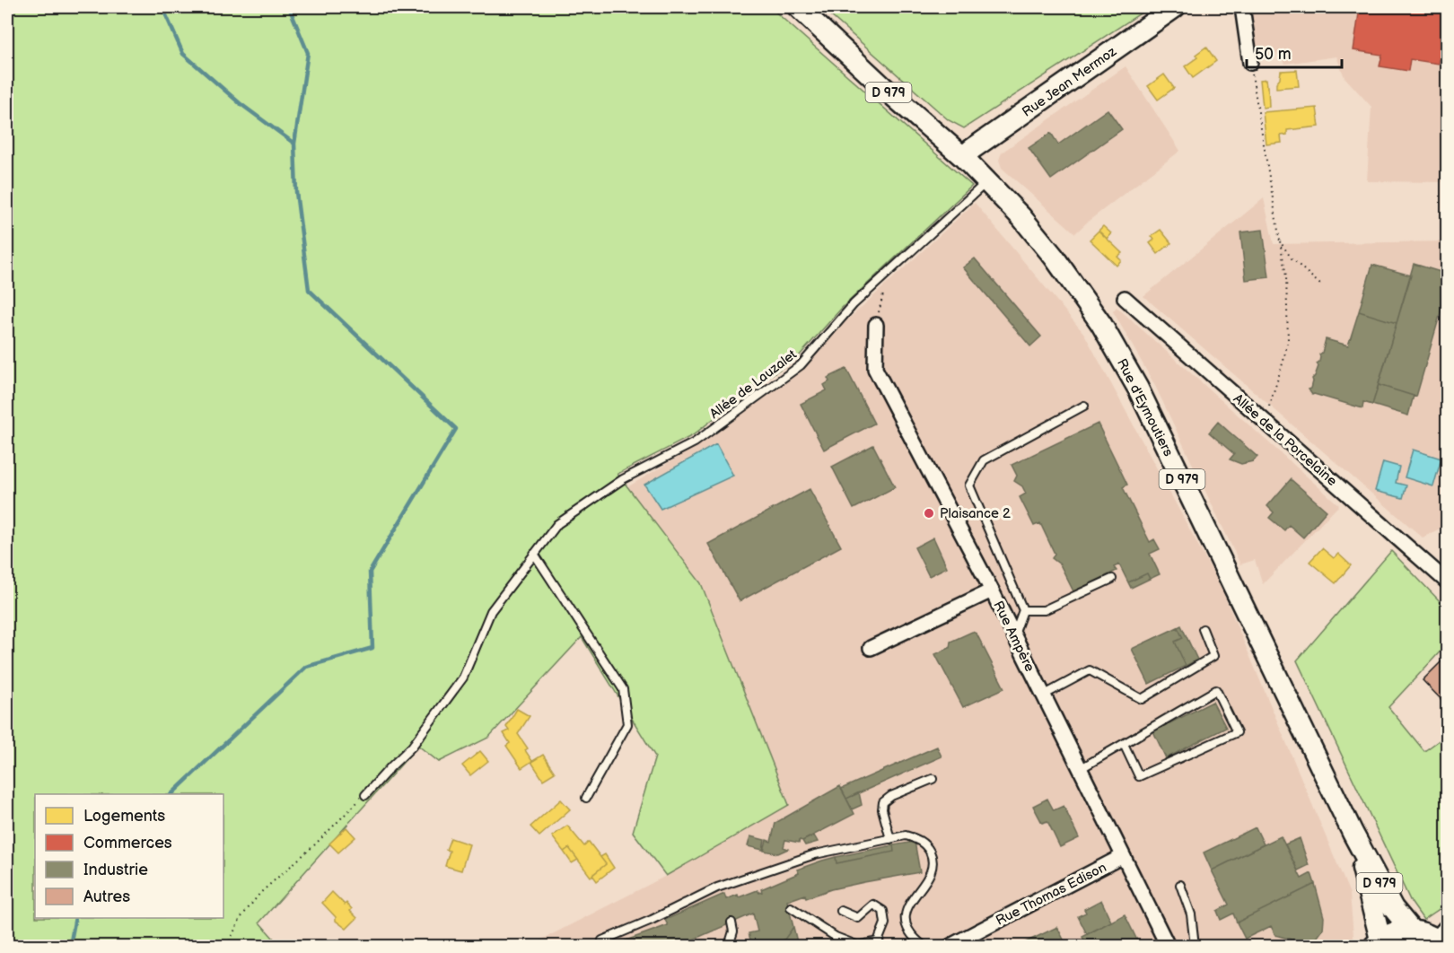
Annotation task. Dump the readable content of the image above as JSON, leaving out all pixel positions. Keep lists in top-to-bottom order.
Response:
{
  "streets": {
    "main road": ["Rue Jean Mermoz", "D 979", "Rue d'Eymoutiers"],
    "street": ["Allée de la Porcelaine", "Rue Ampère", "Rue Thomas Edison"],
    "lane": ["Allée de Lauzalet"]
  },
  "crossings": [
    ["Rue Jean Mermoz", "D 979"],
    ["Rue Jean Mermoz", "Rue d'Eymoutiers"],
    ["D 979", "Rue d'Eymoutiers"],
    ["Allée de Lauzalet", "Rue d'Eymoutiers"],
    ["Rue Ampère", "Rue Thomas Edison"]
  ],
  "places": ["Plaisance 2"],
  "legend": [
    "Logements",
    "Commerces",
    "Industrie",
    "Autres"
  ],
  "scale_bar": "50 m"
}
